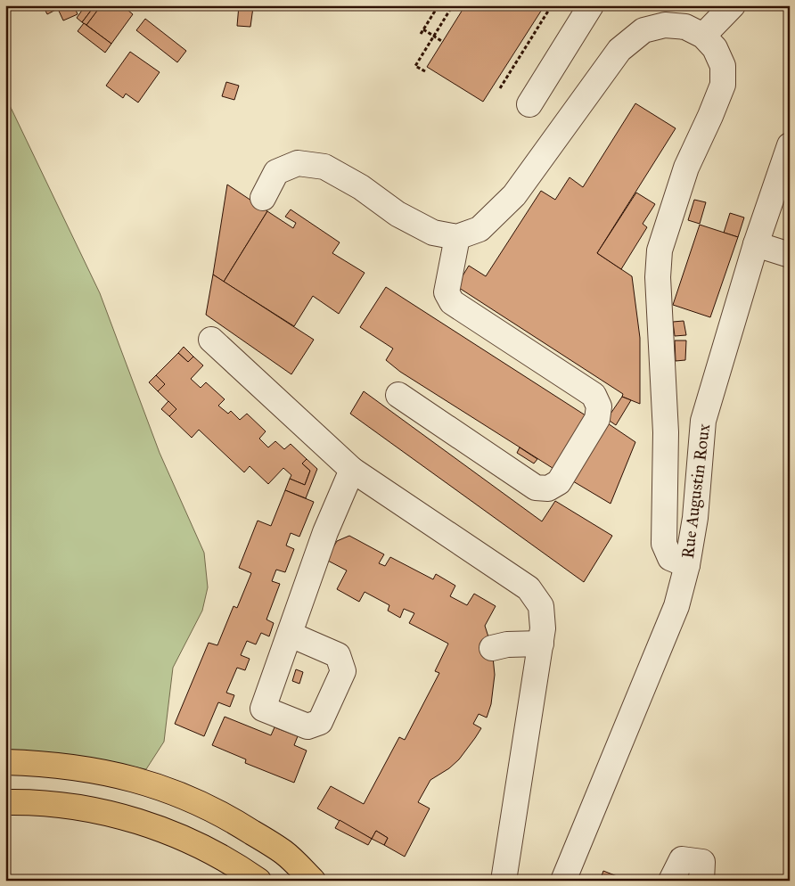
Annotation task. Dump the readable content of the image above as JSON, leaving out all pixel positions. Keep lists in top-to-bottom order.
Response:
{
  "streets": {
    "street": ["Rue Augustin Roux"]
  }
}
